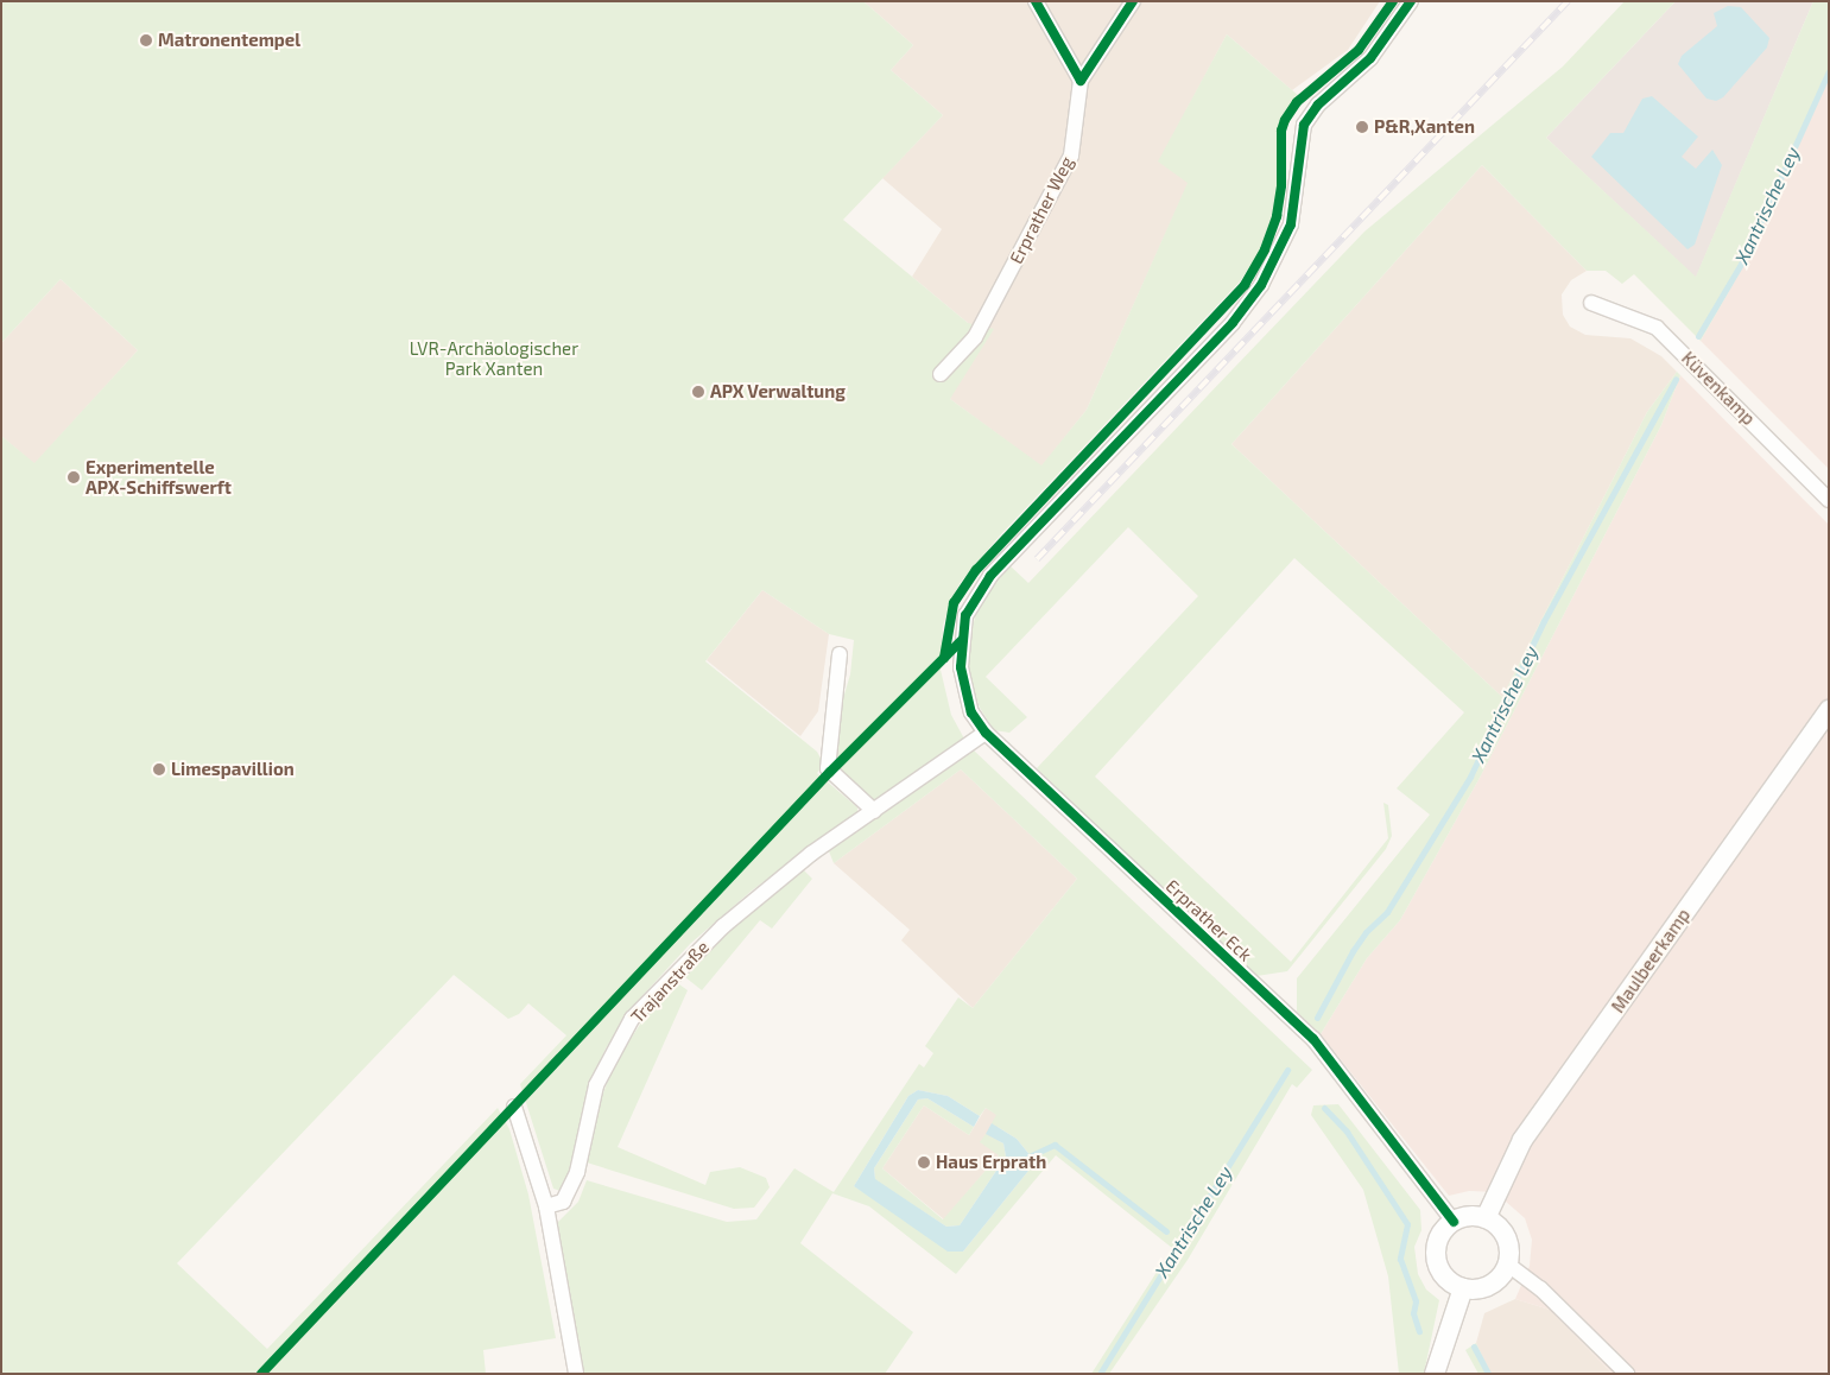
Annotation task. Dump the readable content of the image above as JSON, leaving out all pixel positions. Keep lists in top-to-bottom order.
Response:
{
  "streets": {
    "street": [
      "Erprather Weg",
      "Küvenkamp",
      "Erprather Eck",
      "Maulbeerkamp",
      "Trajanstraße"
    ]
  },
  "crossings": [
    ["Erprather Eck", "Maulbeerkamp"],
    ["Erprather Eck", "Trajanstraße"]
  ],
  "water": ["Xantrische Ley"],
  "parks": ["LVR-Archäologischer Park Xanten"],
  "places": [
    "Matronentempel",
    "P&R,Xanten",
    "APX Verwaltung",
    "Experimentelle APX-Schiffswerft",
    "Limespavillion",
    "Haus Erprath"
  ]
}
